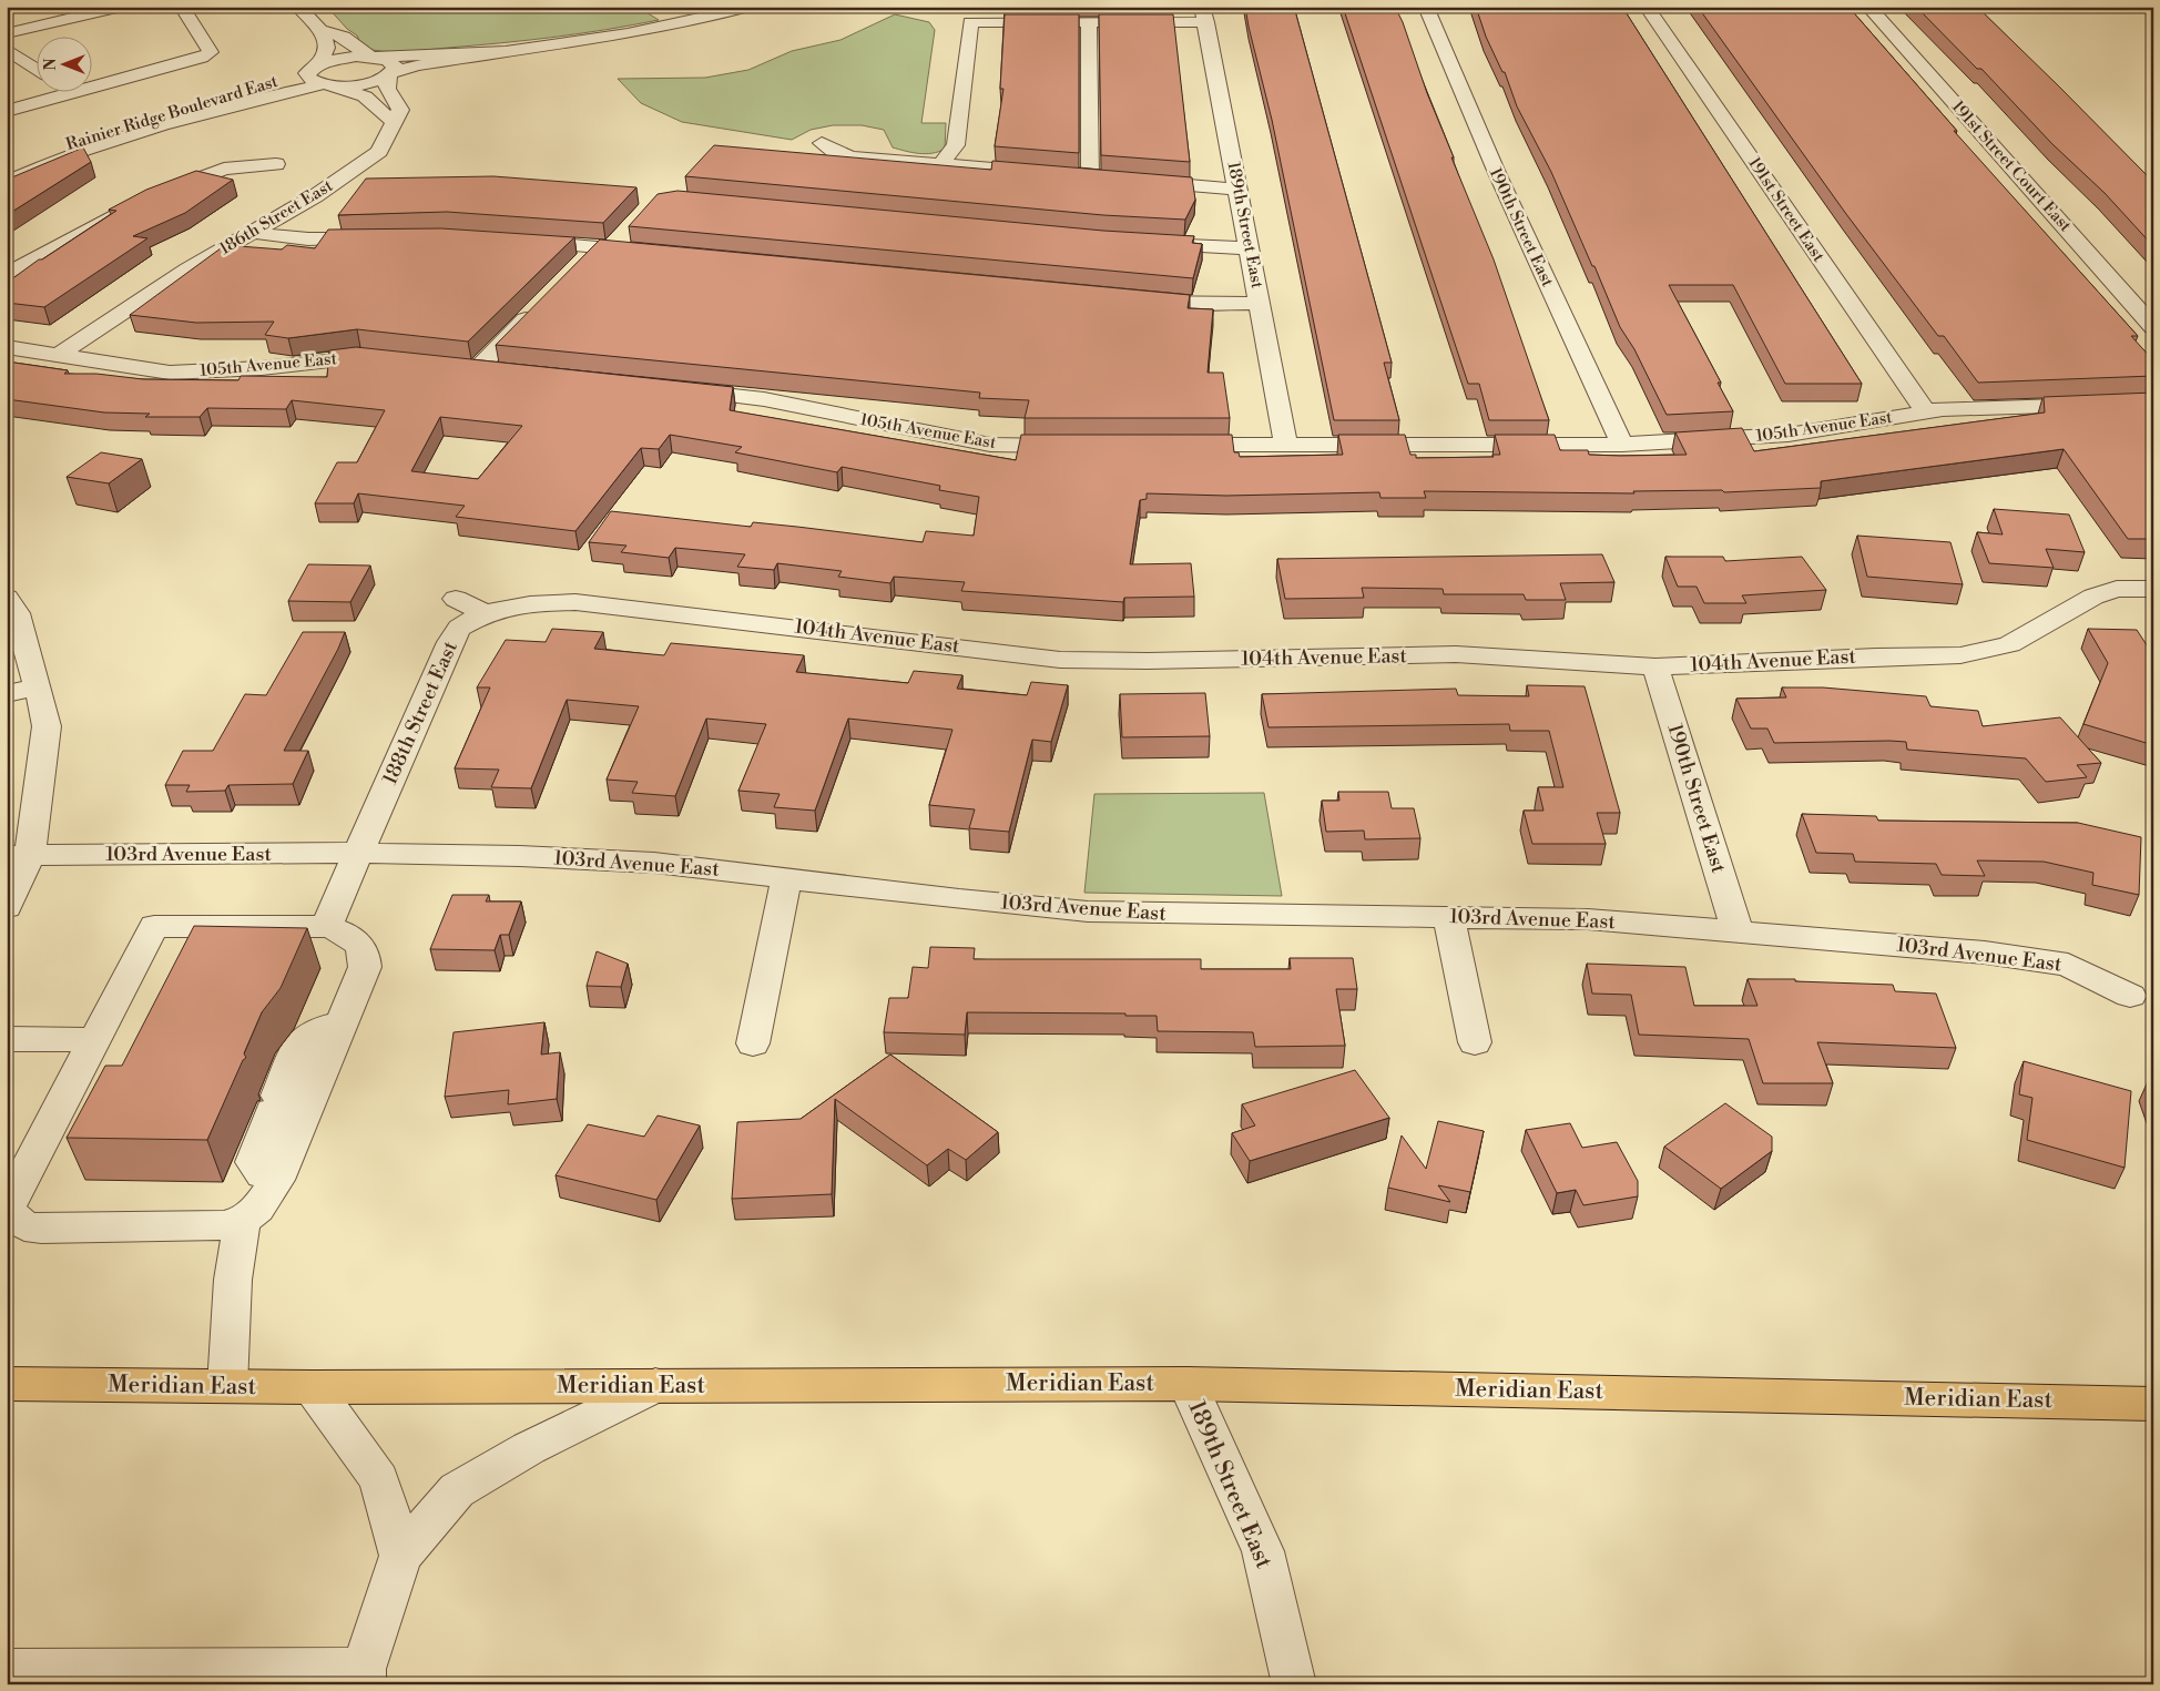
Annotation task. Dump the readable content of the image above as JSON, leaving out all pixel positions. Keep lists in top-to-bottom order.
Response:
{
  "streets": {
    "main road": ["Meridian East"],
    "street": [
      "Rainier Ridge Boulevard East",
      "191st Street Court East",
      "191st Street East",
      "186th Street East",
      "189th Street East",
      "190th Street East",
      "105th Avenue East",
      "104th Avenue East",
      "188th Street East",
      "103rd Avenue East"
    ]
  },
  "crossings": [
    ["Rainier Ridge Boulevard East", "186th Street East"],
    ["191st Street East", "105th Avenue East"],
    ["186th Street East", "105th Avenue East"],
    ["189th Street East", "105th Avenue East"],
    ["189th Street East", "Meridian East"],
    ["190th Street East", "105th Avenue East"],
    ["190th Street East", "104th Avenue East"],
    ["190th Street East", "103rd Avenue East"],
    ["104th Avenue East", "188th Street East"],
    ["188th Street East", "103rd Avenue East"]
  ],
  "north": "left"
}
